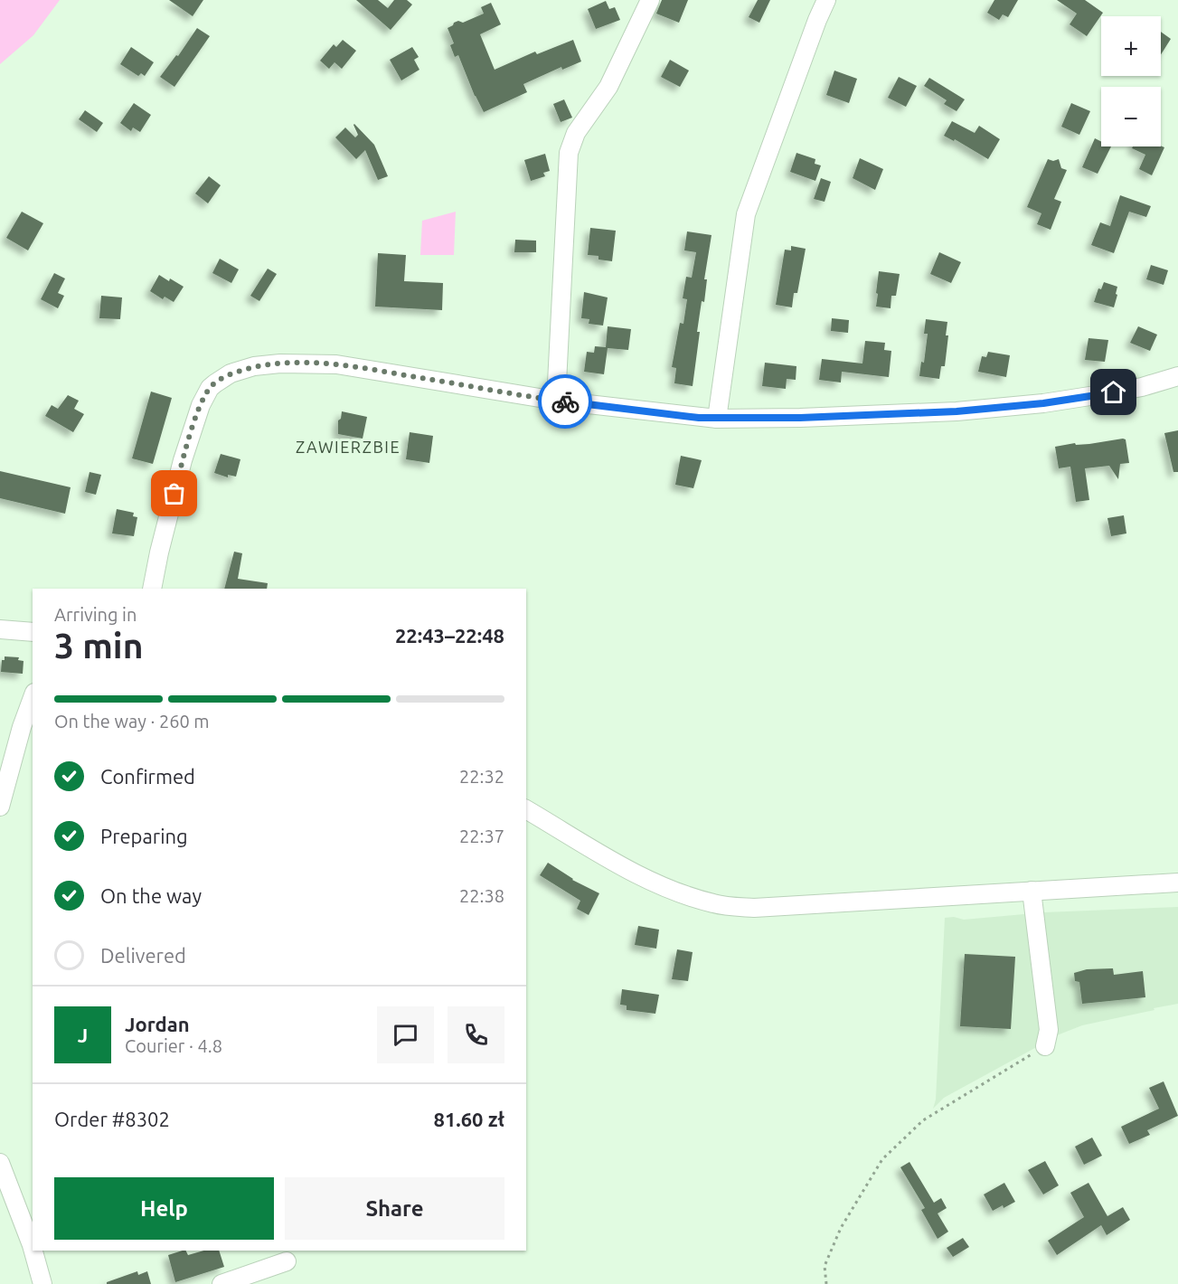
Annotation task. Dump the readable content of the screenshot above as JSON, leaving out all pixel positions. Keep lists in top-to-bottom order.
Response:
{
  "districts": ["ZAWIERZBIE"],
  "page": {
    "map_buttons": ["+", "−"],
    "heading": ["3 min", "Arriving in", "22:43–22:48"],
    "panel": [
      "Jordan",
      "Courier · 4.8",
      "Order #8302",
      "81.60 zł"
    ],
    "bar": "On the way · 260 m",
    "list": [
      ["Confirmed", "22:32"],
      ["Preparing", "22:37"],
      ["On the way", "22:38"],
      "Delivered"
    ],
    "round": "J",
    "buttons": ["Help", "Share"]
  }
}
